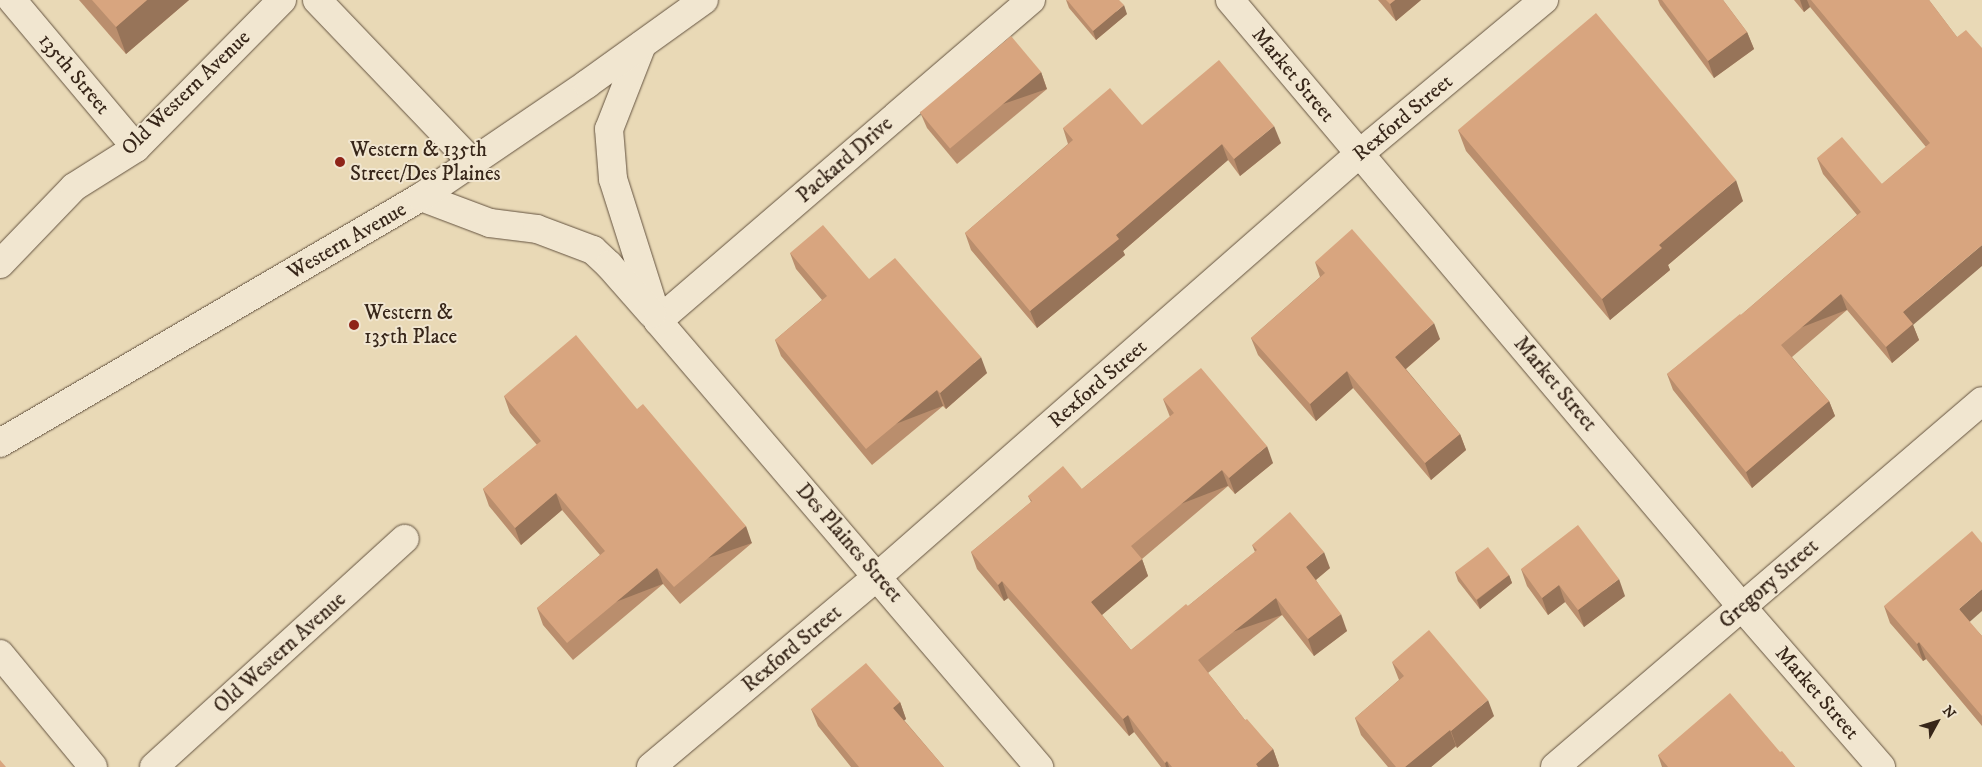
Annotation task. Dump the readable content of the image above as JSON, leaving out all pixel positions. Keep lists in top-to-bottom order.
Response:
{
  "streets": {
    "street": [
      "135th Street",
      "Market Street",
      "Old Western Avenue",
      "Rexford Street",
      "Packard Drive",
      "Western Avenue",
      "Des Plaines Street",
      "Gregory Street"
    ]
  },
  "crossings": [
    ["135th Street", "Old Western Avenue"],
    ["Market Street", "Rexford Street"],
    ["Market Street", "Gregory Street"],
    ["Rexford Street", "Des Plaines Street"],
    ["Packard Drive", "Des Plaines Street"],
    ["Western Avenue", "Des Plaines Street"]
  ],
  "places": ["Western & 135th Street/Des Plaines", "Western & 135th Place"],
  "north": "top right"
}
